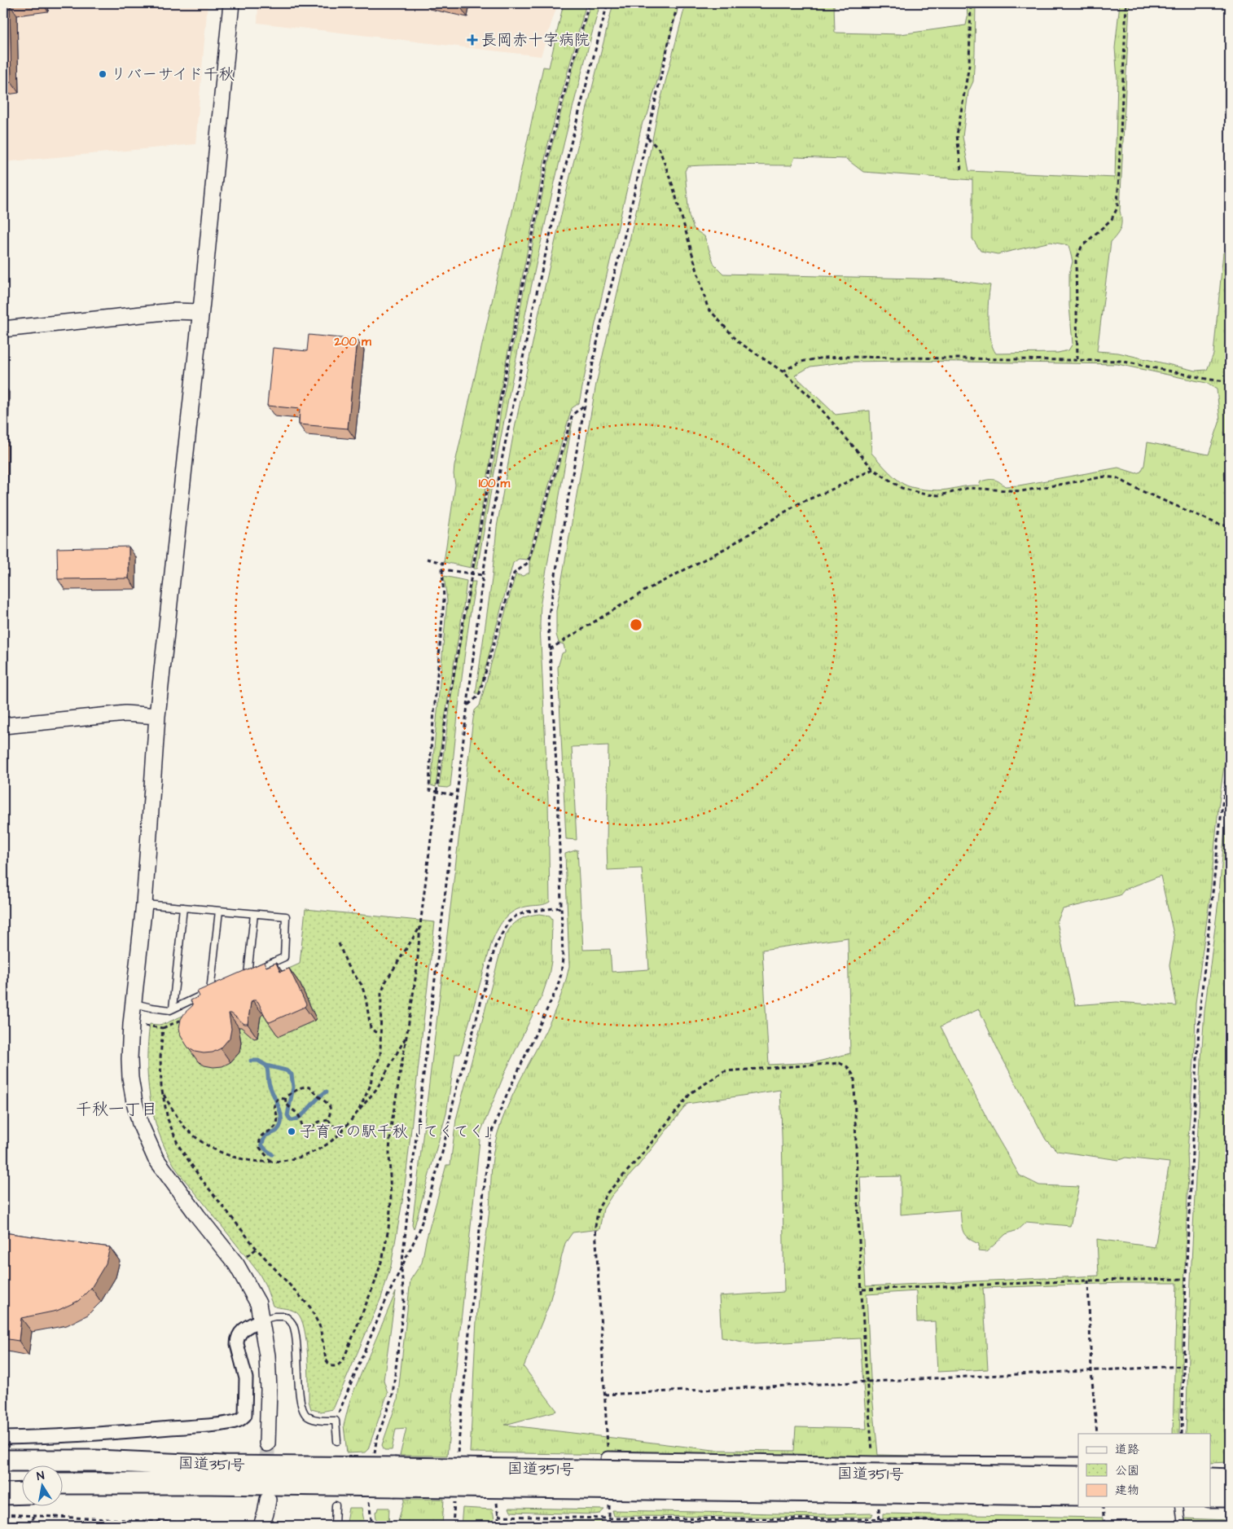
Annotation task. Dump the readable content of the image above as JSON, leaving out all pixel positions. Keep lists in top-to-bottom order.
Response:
{
  "streets": {
    "highway": ["国道351号"]
  },
  "districts": ["千秋一丁目"],
  "places": {
    "health": ["長岡赤十字病院"],
    "other": ["リバーサイド千秋", "子育ての駅千秋「てくてく」"]
  },
  "legend": ["道路", "公園", "建物"],
  "north": "top",
  "rings": ["200 m", "100 m"]
}
